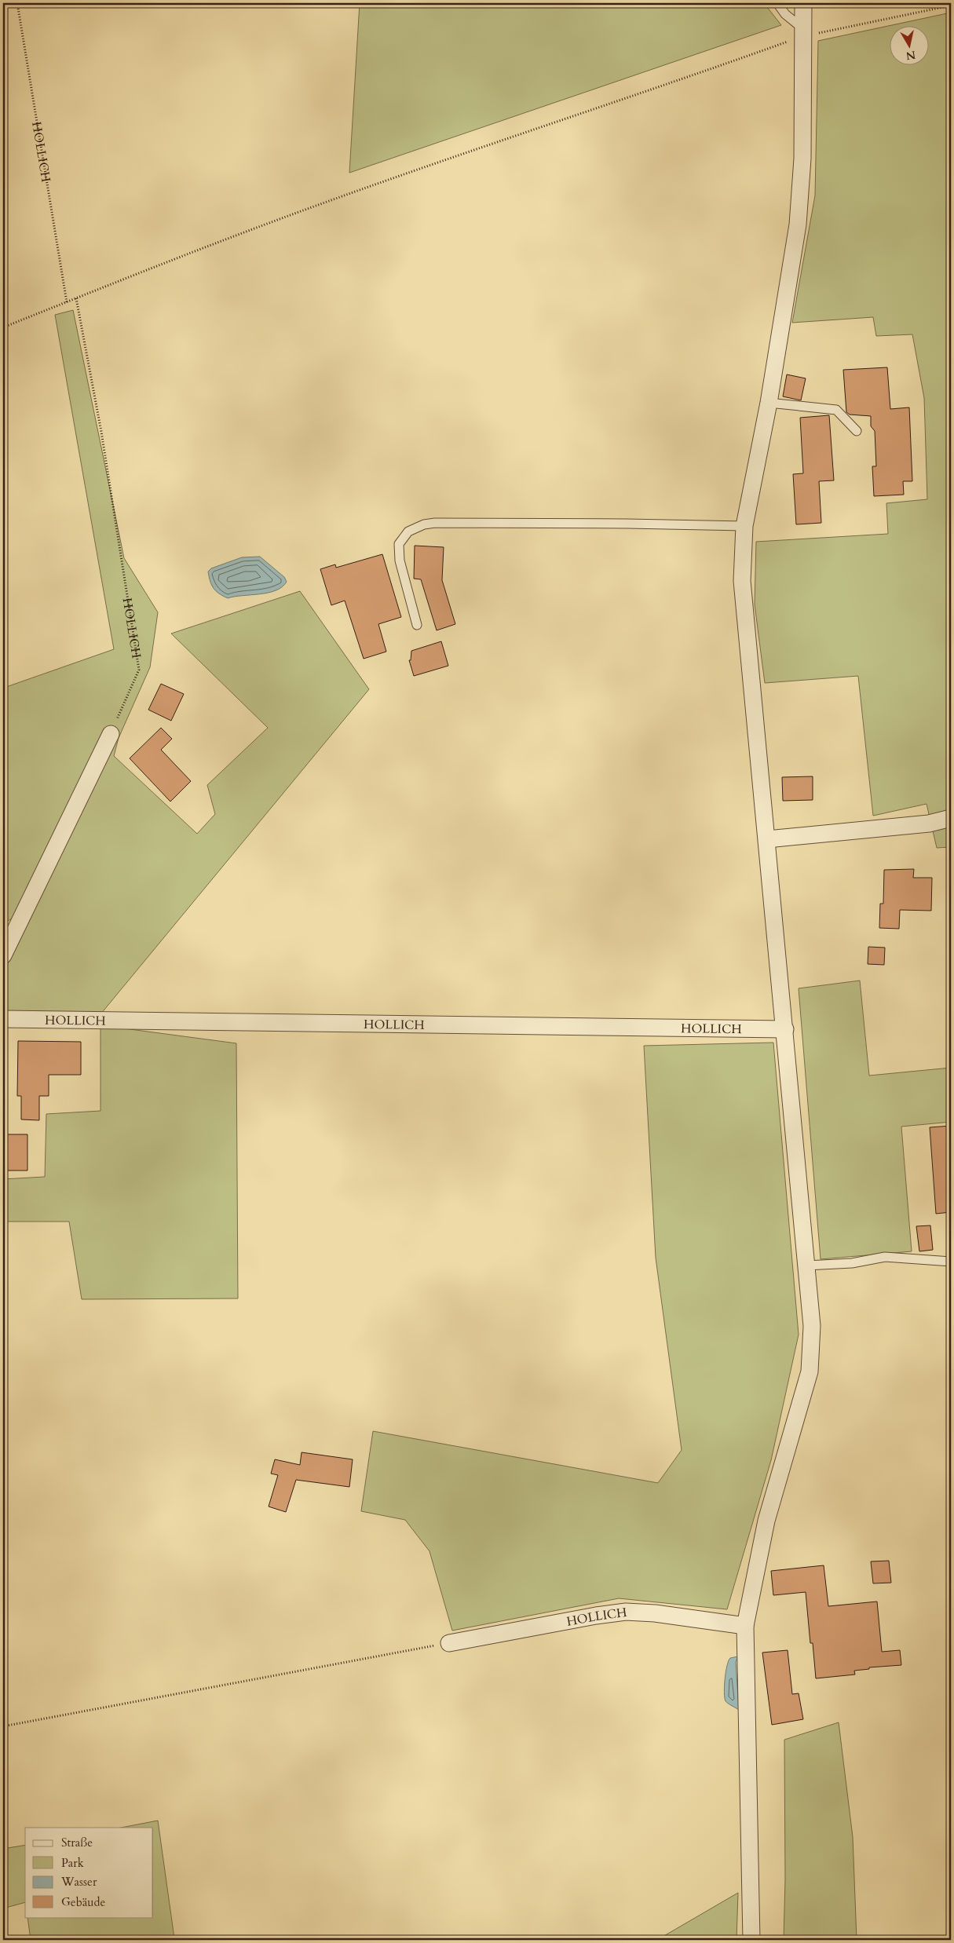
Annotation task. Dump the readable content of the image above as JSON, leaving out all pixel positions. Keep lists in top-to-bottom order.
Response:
{
  "streets": {
    "street": ["HOLLICH"]
  },
  "legend": [
    "Straße",
    "Park",
    "Wasser",
    "Gebäude"
  ],
  "north": "bottom"
}
